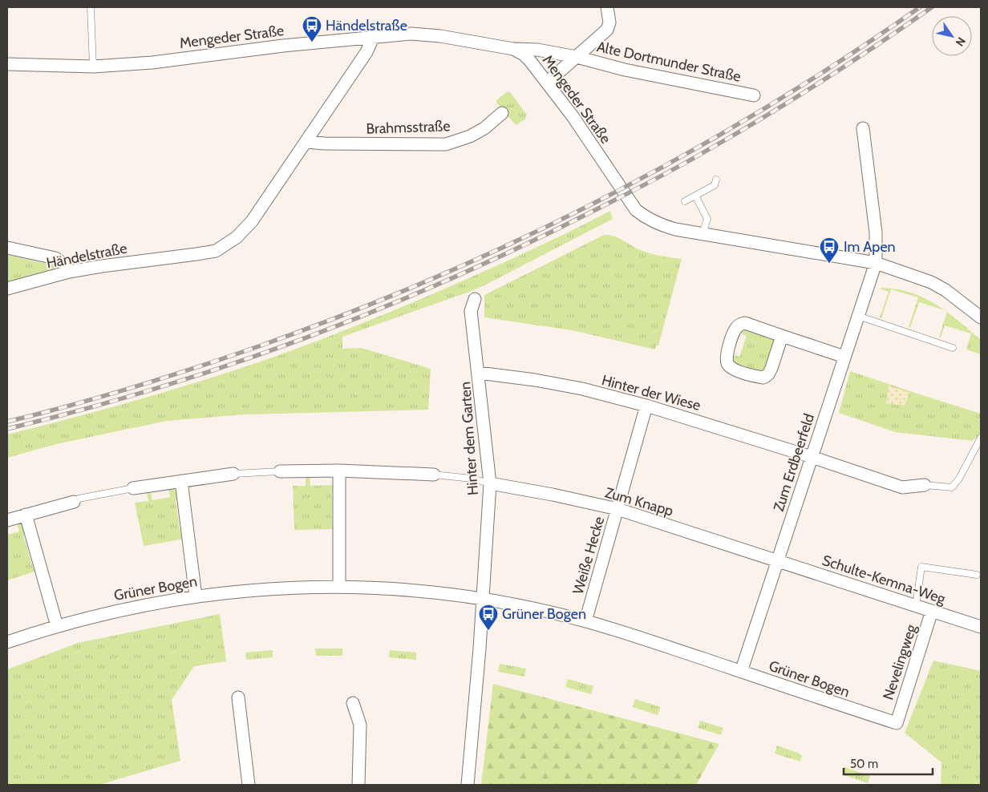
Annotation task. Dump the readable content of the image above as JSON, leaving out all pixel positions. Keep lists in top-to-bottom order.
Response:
{
  "streets": {
    "street": [
      "Mengeder Straße",
      "Alte Dortmunder Straße",
      "Brahmsstraße",
      "Händelstraße",
      "Hinter der Wiese",
      "Hinter dem Garten",
      "Zum Erdbeerfeld",
      "Zum Knapp",
      "Weiße Hecke",
      "Schulte-Kemna-Weg",
      "Grüner Bogen",
      "Nevelingweg"
    ]
  },
  "crossings": [
    ["Mengeder Straße", "Alte Dortmunder Straße"],
    ["Mengeder Straße", "Händelstraße"],
    ["Mengeder Straße", "Zum Erdbeerfeld"],
    ["Brahmsstraße", "Händelstraße"],
    ["Hinter der Wiese", "Hinter dem Garten"],
    ["Hinter der Wiese", "Zum Erdbeerfeld"],
    ["Hinter der Wiese", "Weiße Hecke"],
    ["Hinter dem Garten", "Zum Knapp"],
    ["Hinter dem Garten", "Grüner Bogen"],
    ["Zum Erdbeerfeld", "Zum Knapp"],
    ["Zum Erdbeerfeld", "Schulte-Kemna-Weg"],
    ["Zum Erdbeerfeld", "Grüner Bogen"],
    ["Zum Knapp", "Weiße Hecke"],
    ["Zum Knapp", "Schulte-Kemna-Weg"],
    ["Weiße Hecke", "Grüner Bogen"],
    ["Schulte-Kemna-Weg", "Nevelingweg"],
    ["Grüner Bogen", "Nevelingweg"]
  ],
  "places": {
    "bus stop": ["Händelstraße", "Im Apen", "Grüner Bogen"]
  },
  "scale_bar": "50 m",
  "north": "bottom right"
}
